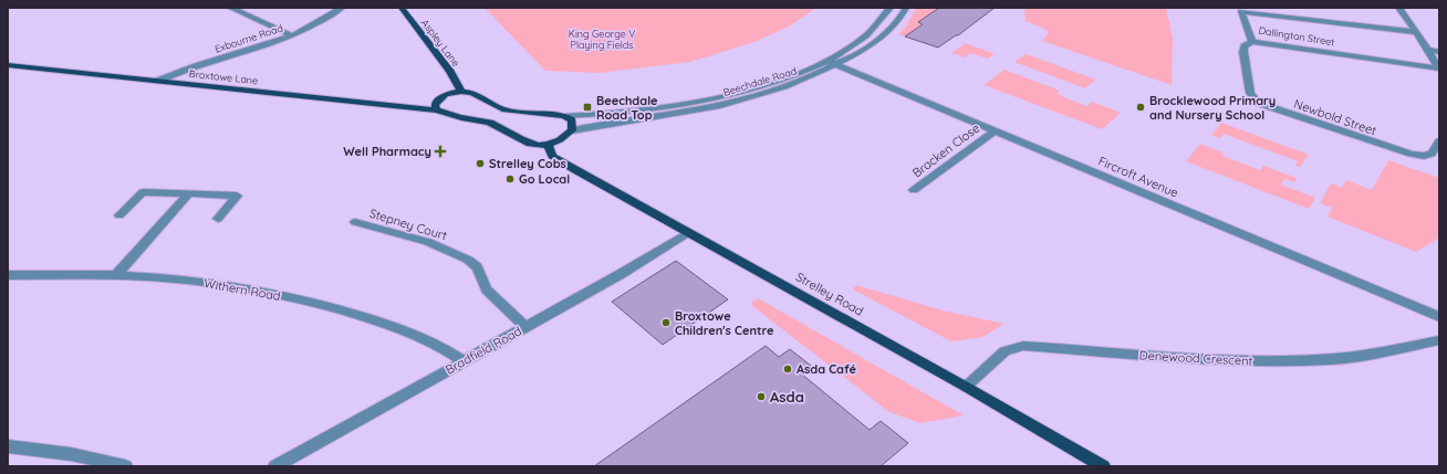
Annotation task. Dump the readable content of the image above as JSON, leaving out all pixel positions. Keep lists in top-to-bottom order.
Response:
{
  "streets": {
    "main road": ["Aspley Lane", "Broxtowe Lane", "Strelley Road"],
    "street": [
      "Dallington Street",
      "Exbourne Road",
      "Beechdale Road",
      "Newbold Street",
      "Bracken Close",
      "Fircroft Avenue",
      "Stepney Court",
      "Withern Road",
      "Bradfield Road",
      "Denewood Crescent"
    ]
  },
  "crossings": [
    ["Dallington Street", "Newbold Street"],
    ["Exbourne Road", "Broxtowe Lane"],
    ["Broxtowe Lane", "Strelley Road"],
    ["Beechdale Road", "Fircroft Avenue"],
    ["Bracken Close", "Fircroft Avenue"],
    ["Stepney Court", "Bradfield Road"],
    ["Withern Road", "Bradfield Road"],
    ["Strelley Road", "Bradfield Road"],
    ["Strelley Road", "Denewood Crescent"]
  ],
  "parks": ["King George V Playing Fields"],
  "places": {
    "transit": ["Beechdale Road Top"],
    "other": [
      "Brocklewood Primary and Nursery School",
      "Strelley Cobs",
      "Go Local",
      "Broxtowe Children's Centre",
      "Asda Café",
      "Asda"
    ],
    "health": ["Well Pharmacy"]
  }
}
